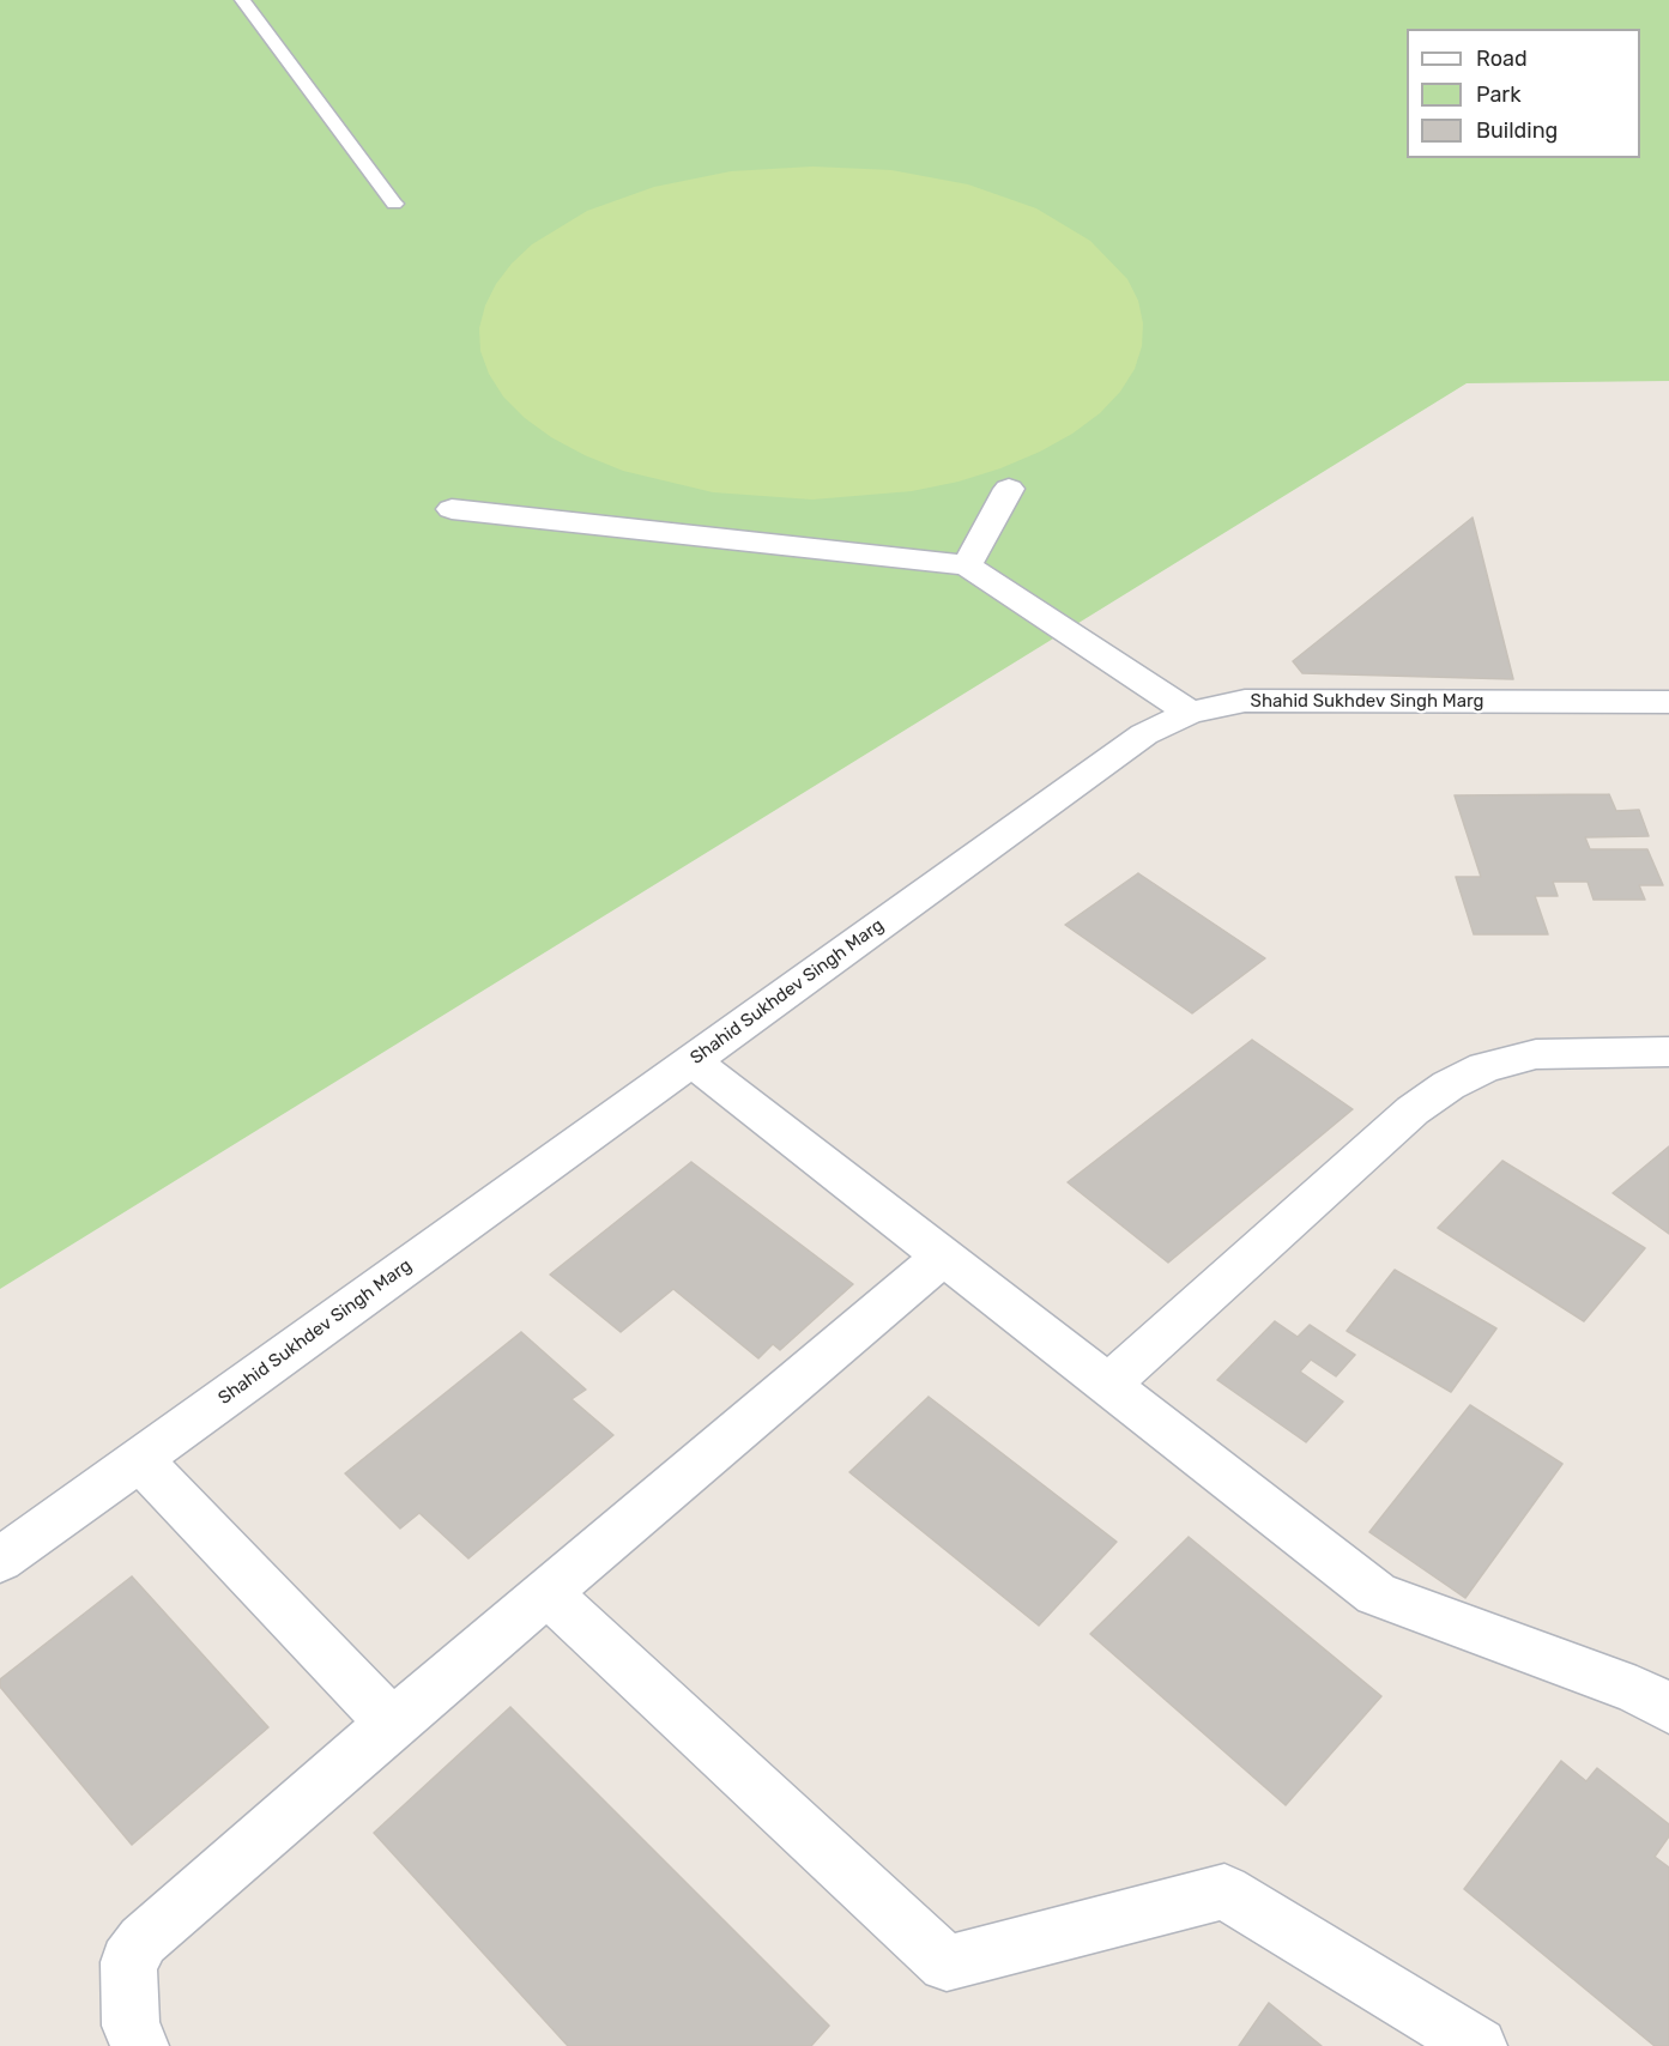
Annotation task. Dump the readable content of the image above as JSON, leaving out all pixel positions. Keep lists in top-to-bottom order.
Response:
{
  "streets": {
    "street": ["Shahid Sukhdev Singh Marg"]
  },
  "legend": ["Road", "Park", "Building"]
}
